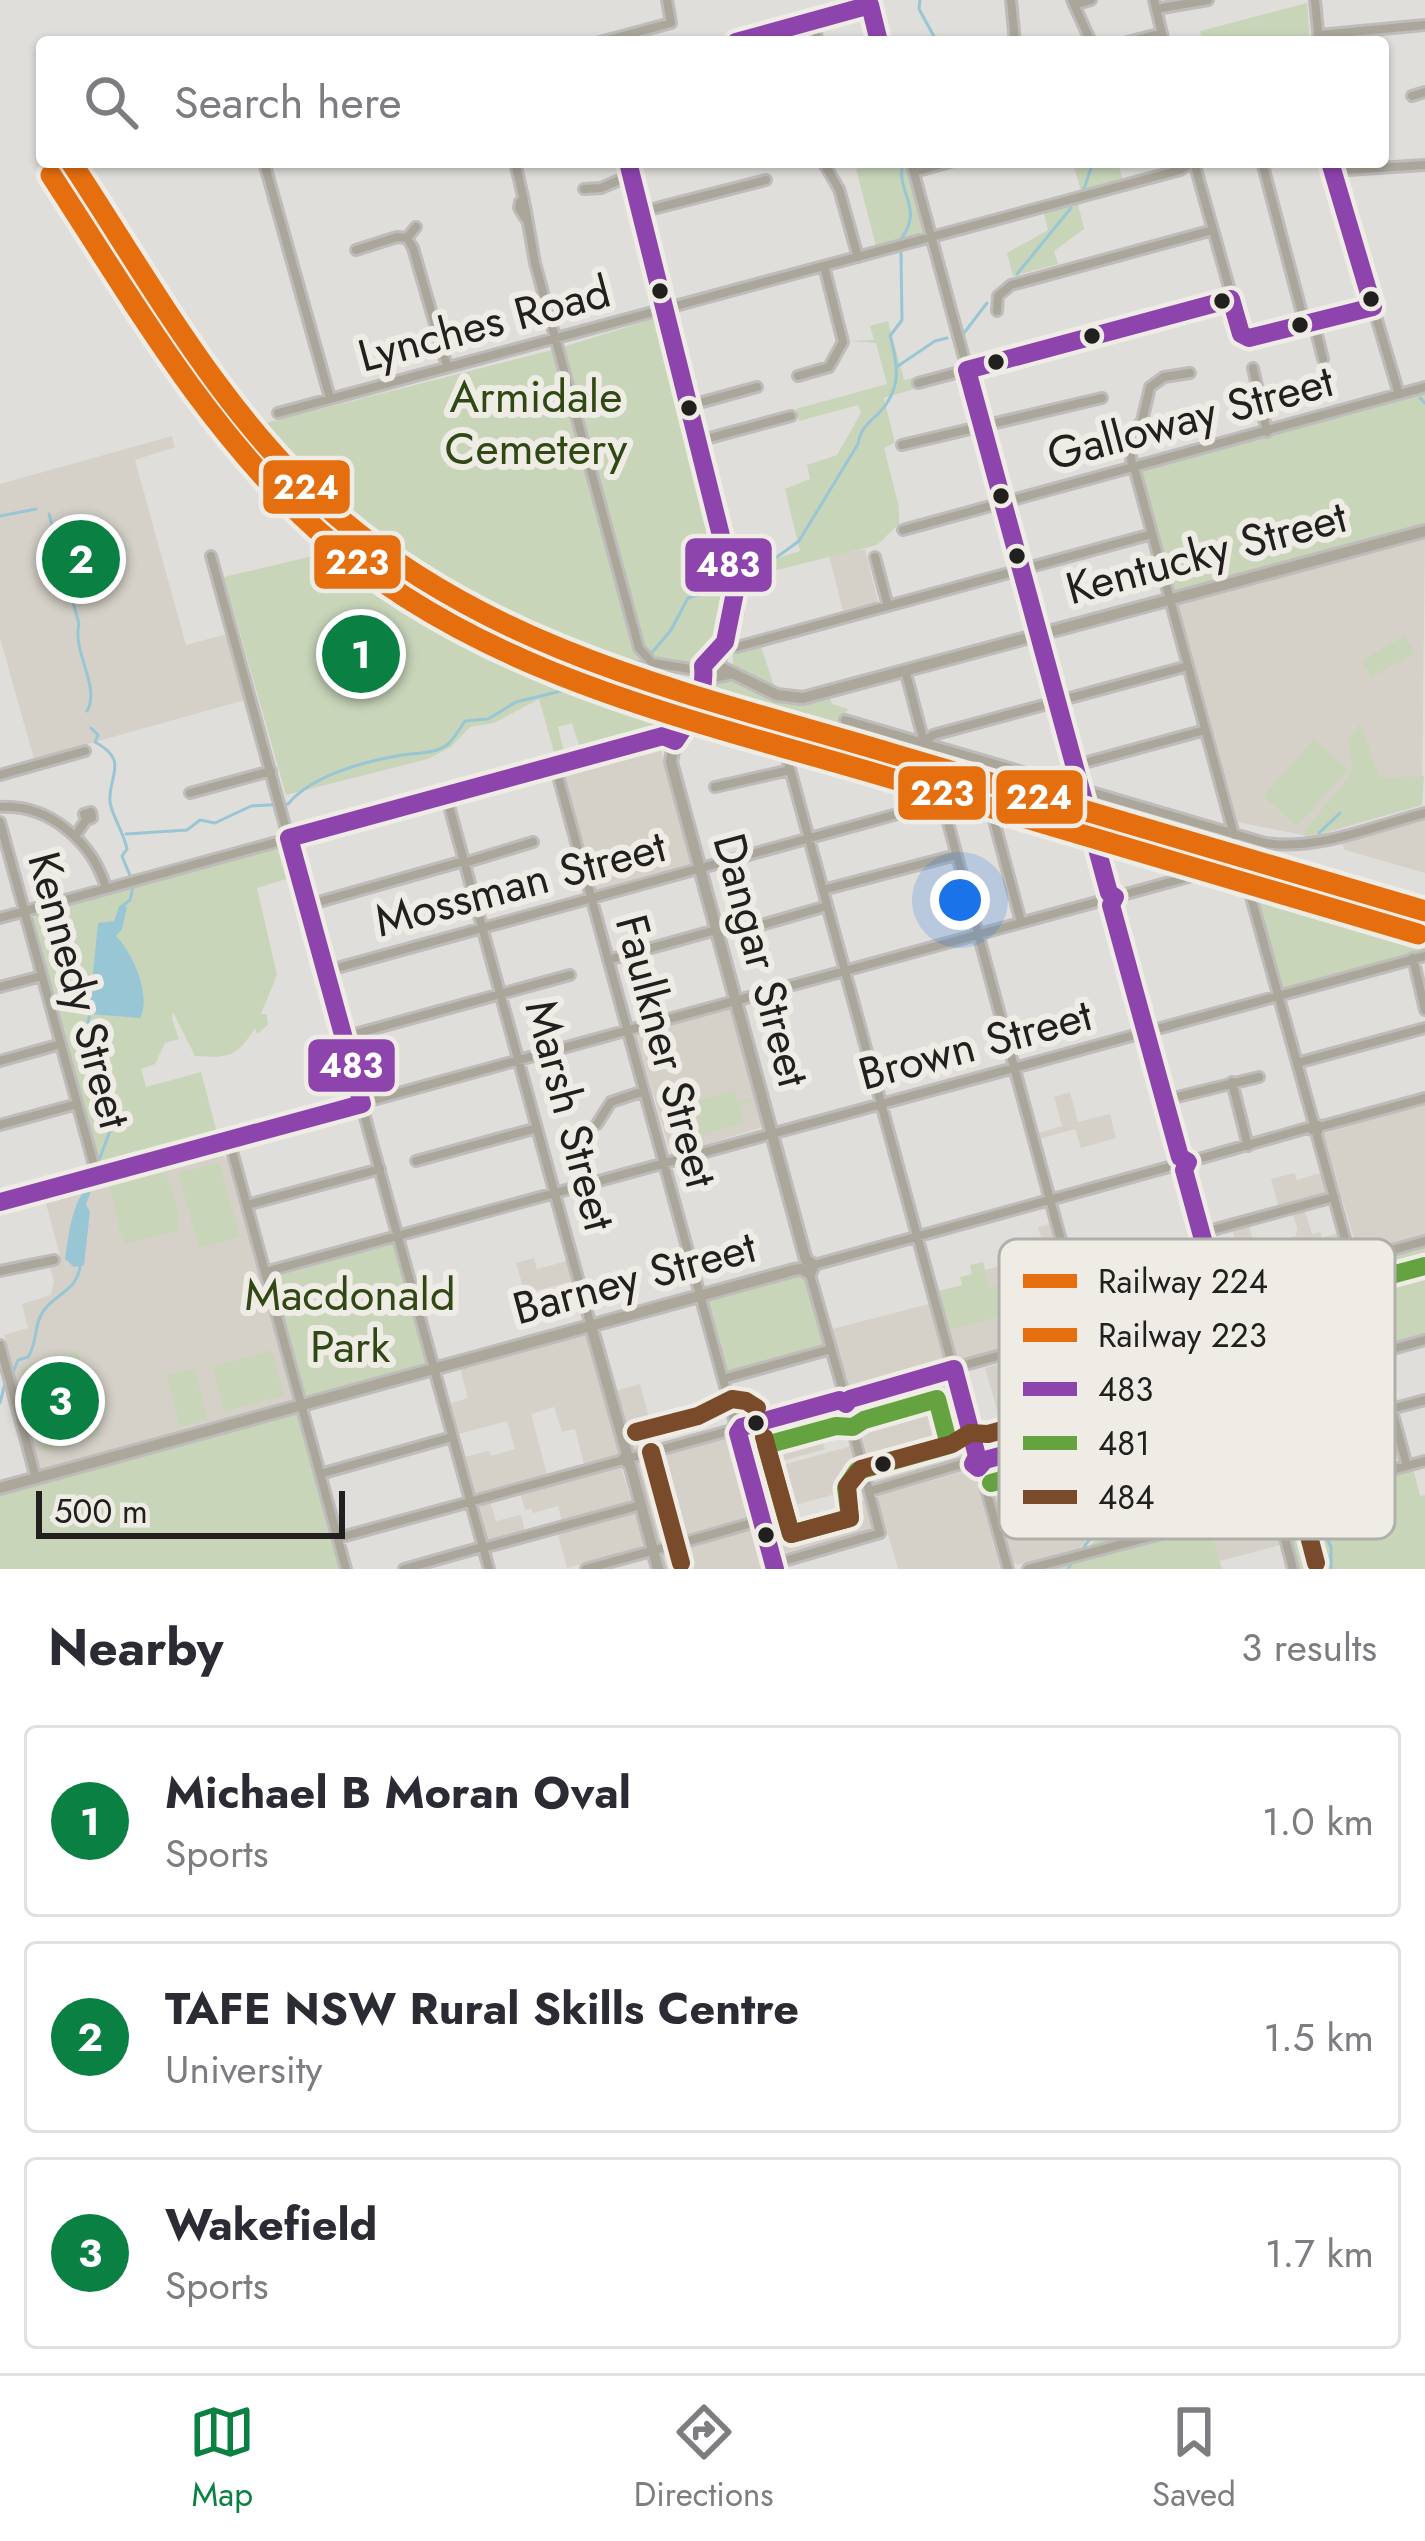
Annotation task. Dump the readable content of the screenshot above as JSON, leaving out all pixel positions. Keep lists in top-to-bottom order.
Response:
{
  "streets": {
    "main road": [
      "Kentucky Street",
      "Dangar Street",
      "Marsh Street",
      "Barney Street"
    ],
    "street": [
      "Lynches Road",
      "Galloway Street",
      "Mossman Street",
      "Kennedy Street",
      "Brown Street",
      "Faulkner Street"
    ]
  },
  "crossings": [
    ["Mossman Street", "Dangar Street"],
    ["Mossman Street", "Faulkner Street"],
    ["Mossman Street", "Marsh Street"],
    ["Dangar Street", "Brown Street"],
    ["Dangar Street", "Faulkner Street"],
    ["Dangar Street", "Barney Street"],
    ["Brown Street", "Faulkner Street"],
    ["Brown Street", "Marsh Street"],
    ["Faulkner Street", "Barney Street"],
    ["Marsh Street", "Barney Street"]
  ],
  "parks": ["Armidale Cemetery", "Macdonald Park"],
  "lines": [
    "transit line 483",
    "rail line 224",
    "rail line 223",
    "transit line 481",
    "transit line 484"
  ],
  "legend": [
    "Railway 224",
    "Railway 223",
    "483",
    "481",
    "484"
  ],
  "scale_bar": "500 m",
  "page": {
    "search": "Search here",
    "pins": ["2", "1", "3"],
    "scale": "500 m",
    "heading": ["Nearby", "3 results"],
    "list": [
      {
        "mark": "1",
        "name": "Michael B Moran Oval",
        "note": "Sports",
        "value": "1.0 km"
      },
      {
        "mark": "2",
        "name": "TAFE NSW Rural Skills Centre",
        "note": "University",
        "value": "1.5 km"
      },
      {
        "mark": "3",
        "name": "Wakefield",
        "note": "Sports",
        "value": "1.7 km"
      }
    ],
    "nav": ["Map", "Directions", "Saved"]
  }
}
